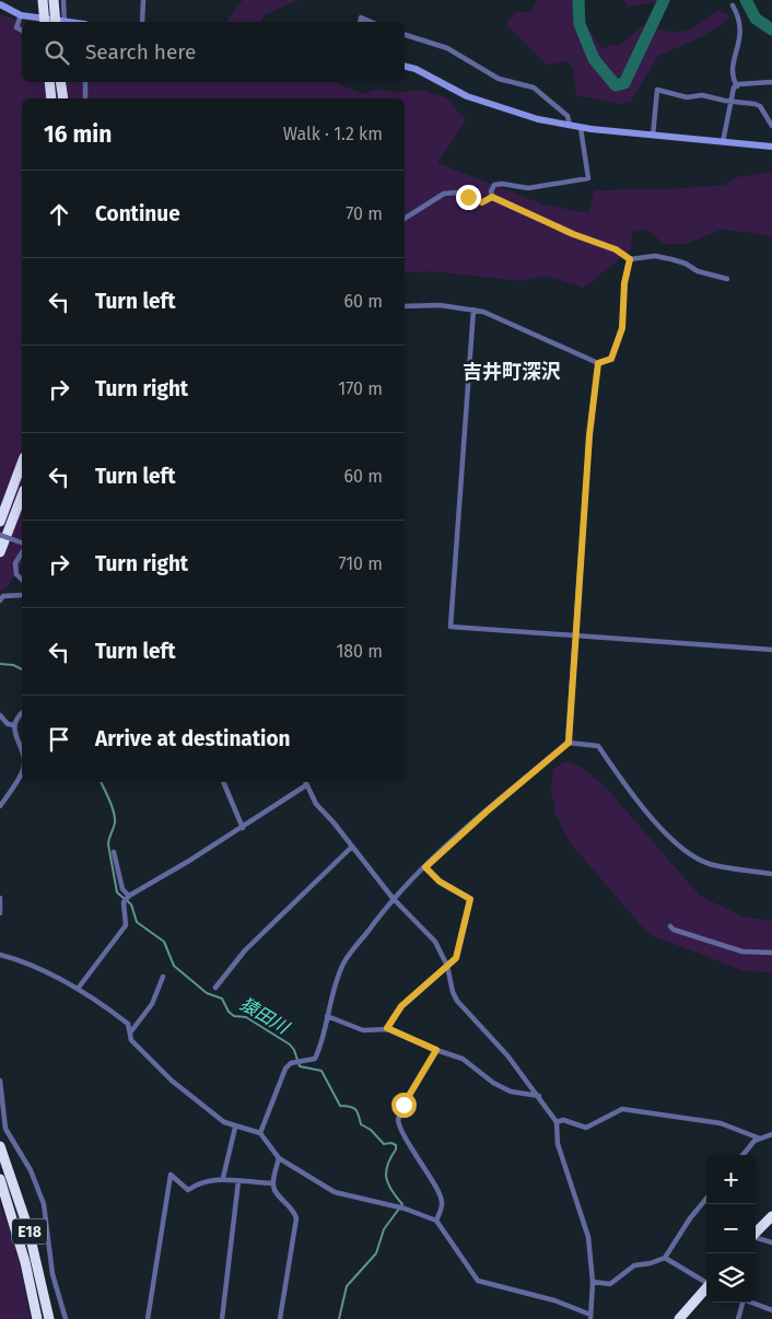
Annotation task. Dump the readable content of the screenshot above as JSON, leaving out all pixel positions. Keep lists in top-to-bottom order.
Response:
{
  "streets": {
    "highway": ["E18"]
  },
  "districts": ["吉井町深沢"],
  "water": ["猿田川"],
  "page": {
    "search": "Search here",
    "heading": ["16 min", "Walk · 1.2 km"],
    "list": [
      ["Continue", "70 m"],
      ["Turn left", "60 m"],
      ["Turn right", "170 m"],
      ["Turn left", "60 m"],
      ["Turn right", "710 m"],
      ["Turn left", "180 m"],
      "Arrive at destination"
    ],
    "map_buttons": ["+", "−"]
  }
}
